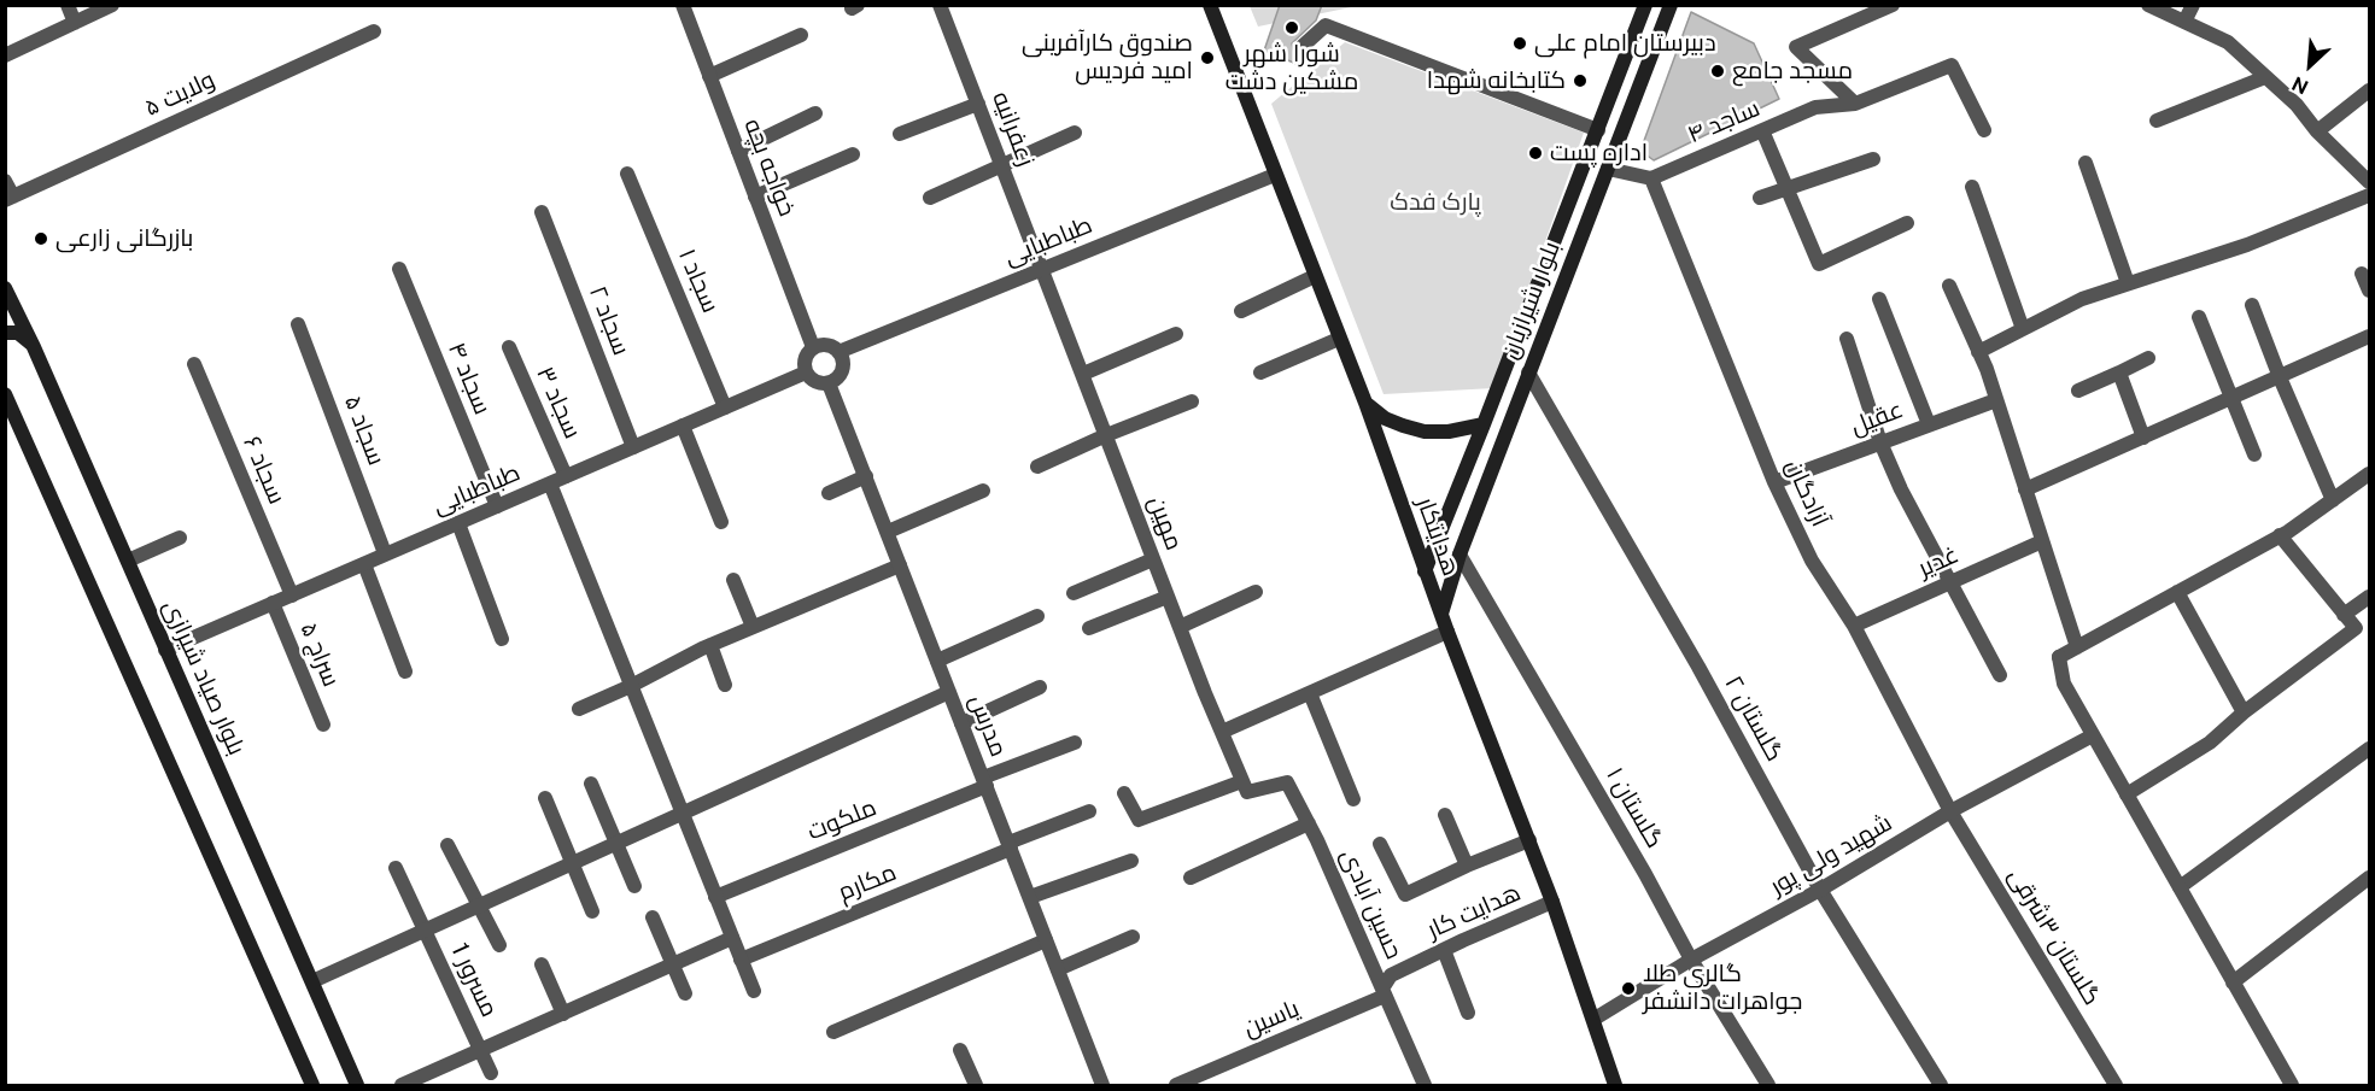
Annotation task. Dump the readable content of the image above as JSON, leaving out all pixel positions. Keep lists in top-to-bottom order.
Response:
{
  "streets": {
    "main road": ["بلوار شیرازیان", "هدایتکار", "بلوار صیاد شیرازی"],
    "street": [
      "ولایت ۵",
      "ساجد ۴",
      "زعفرانیه",
      "خواجه بچه",
      "طباطبایی",
      "سجاد ۱",
      "سجاد ۲",
      "سجاد ۴",
      "سجاد ۳",
      "عقیل",
      "سجاد ۵",
      "سجاد ۶",
      "آزادگان",
      "مهین",
      "غدیر",
      "سراج ۵",
      "گلستان ۲",
      "مدرس",
      "گلستان ۱",
      "ملکوت",
      "شهید ولی پور",
      "مکارم",
      "حسین آبادی",
      "هدایت کار",
      "گلستان ۳شرقی",
      "مسرور 1",
      "یاسین"
    ]
  },
  "crossings": [
    ["ساجد ۴", "آزادگان"],
    ["زعفرانیه", "طباطبایی"],
    ["زعفرانیه", "مهین"],
    ["خواجه بچه", "طباطبایی"],
    ["خواجه بچه", "مدرس"],
    ["طباطبایی", "سجاد ۱"],
    ["طباطبایی", "سجاد ۲"],
    ["طباطبایی", "سجاد ۴"],
    ["طباطبایی", "سجاد ۳"],
    ["طباطبایی", "سجاد ۵"],
    ["طباطبایی", "سجاد ۶"],
    ["طباطبایی", "مهین"],
    ["طباطبایی", "هدایتکار"],
    ["طباطبایی", "سراج ۵"],
    ["طباطبایی", "بلوار صیاد شیرازی"],
    ["طباطبایی", "مدرس"],
    ["بلوار شیرازیان", "هدایتکار"],
    ["بلوار شیرازیان", "گلستان ۲"],
    ["بلوار شیرازیان", "گلستان ۱"],
    ["عقیل", "آزادگان"],
    ["آزادگان", "غدیر"],
    ["آزادگان", "شهید ولی پور"],
    ["آزادگان", "گلستان ۳شرقی"],
    ["مهین", "حسین آبادی"],
    ["هدایتکار", "شهید ولی پور"],
    ["هدایتکار", "هدایت کار"],
    ["گلستان ۲", "شهید ولی پور"],
    ["مدرس", "ملکوت"],
    ["مدرس", "مکارم"],
    ["گلستان ۱", "شهید ولی پور"],
    ["شهید ولی پور", "گلستان ۳شرقی"],
    ["حسین آبادی", "هدایت کار"],
    ["حسین آبادی", "یاسین"],
    ["هدایت کار", "یاسین"]
  ],
  "parks": ["پارک فدک"],
  "places": [
    "شورا شهر مشکین دشت",
    "دبیرستان امام علی",
    "صندوق کارآفرینی امید فردیس",
    "مسجد جامع",
    "کتابخانه شهدا",
    "اداره پست",
    "بازرگانی زارعی",
    "گالری طلا جواهرات دانشفر"
  ],
  "north": "bottom left"
}
